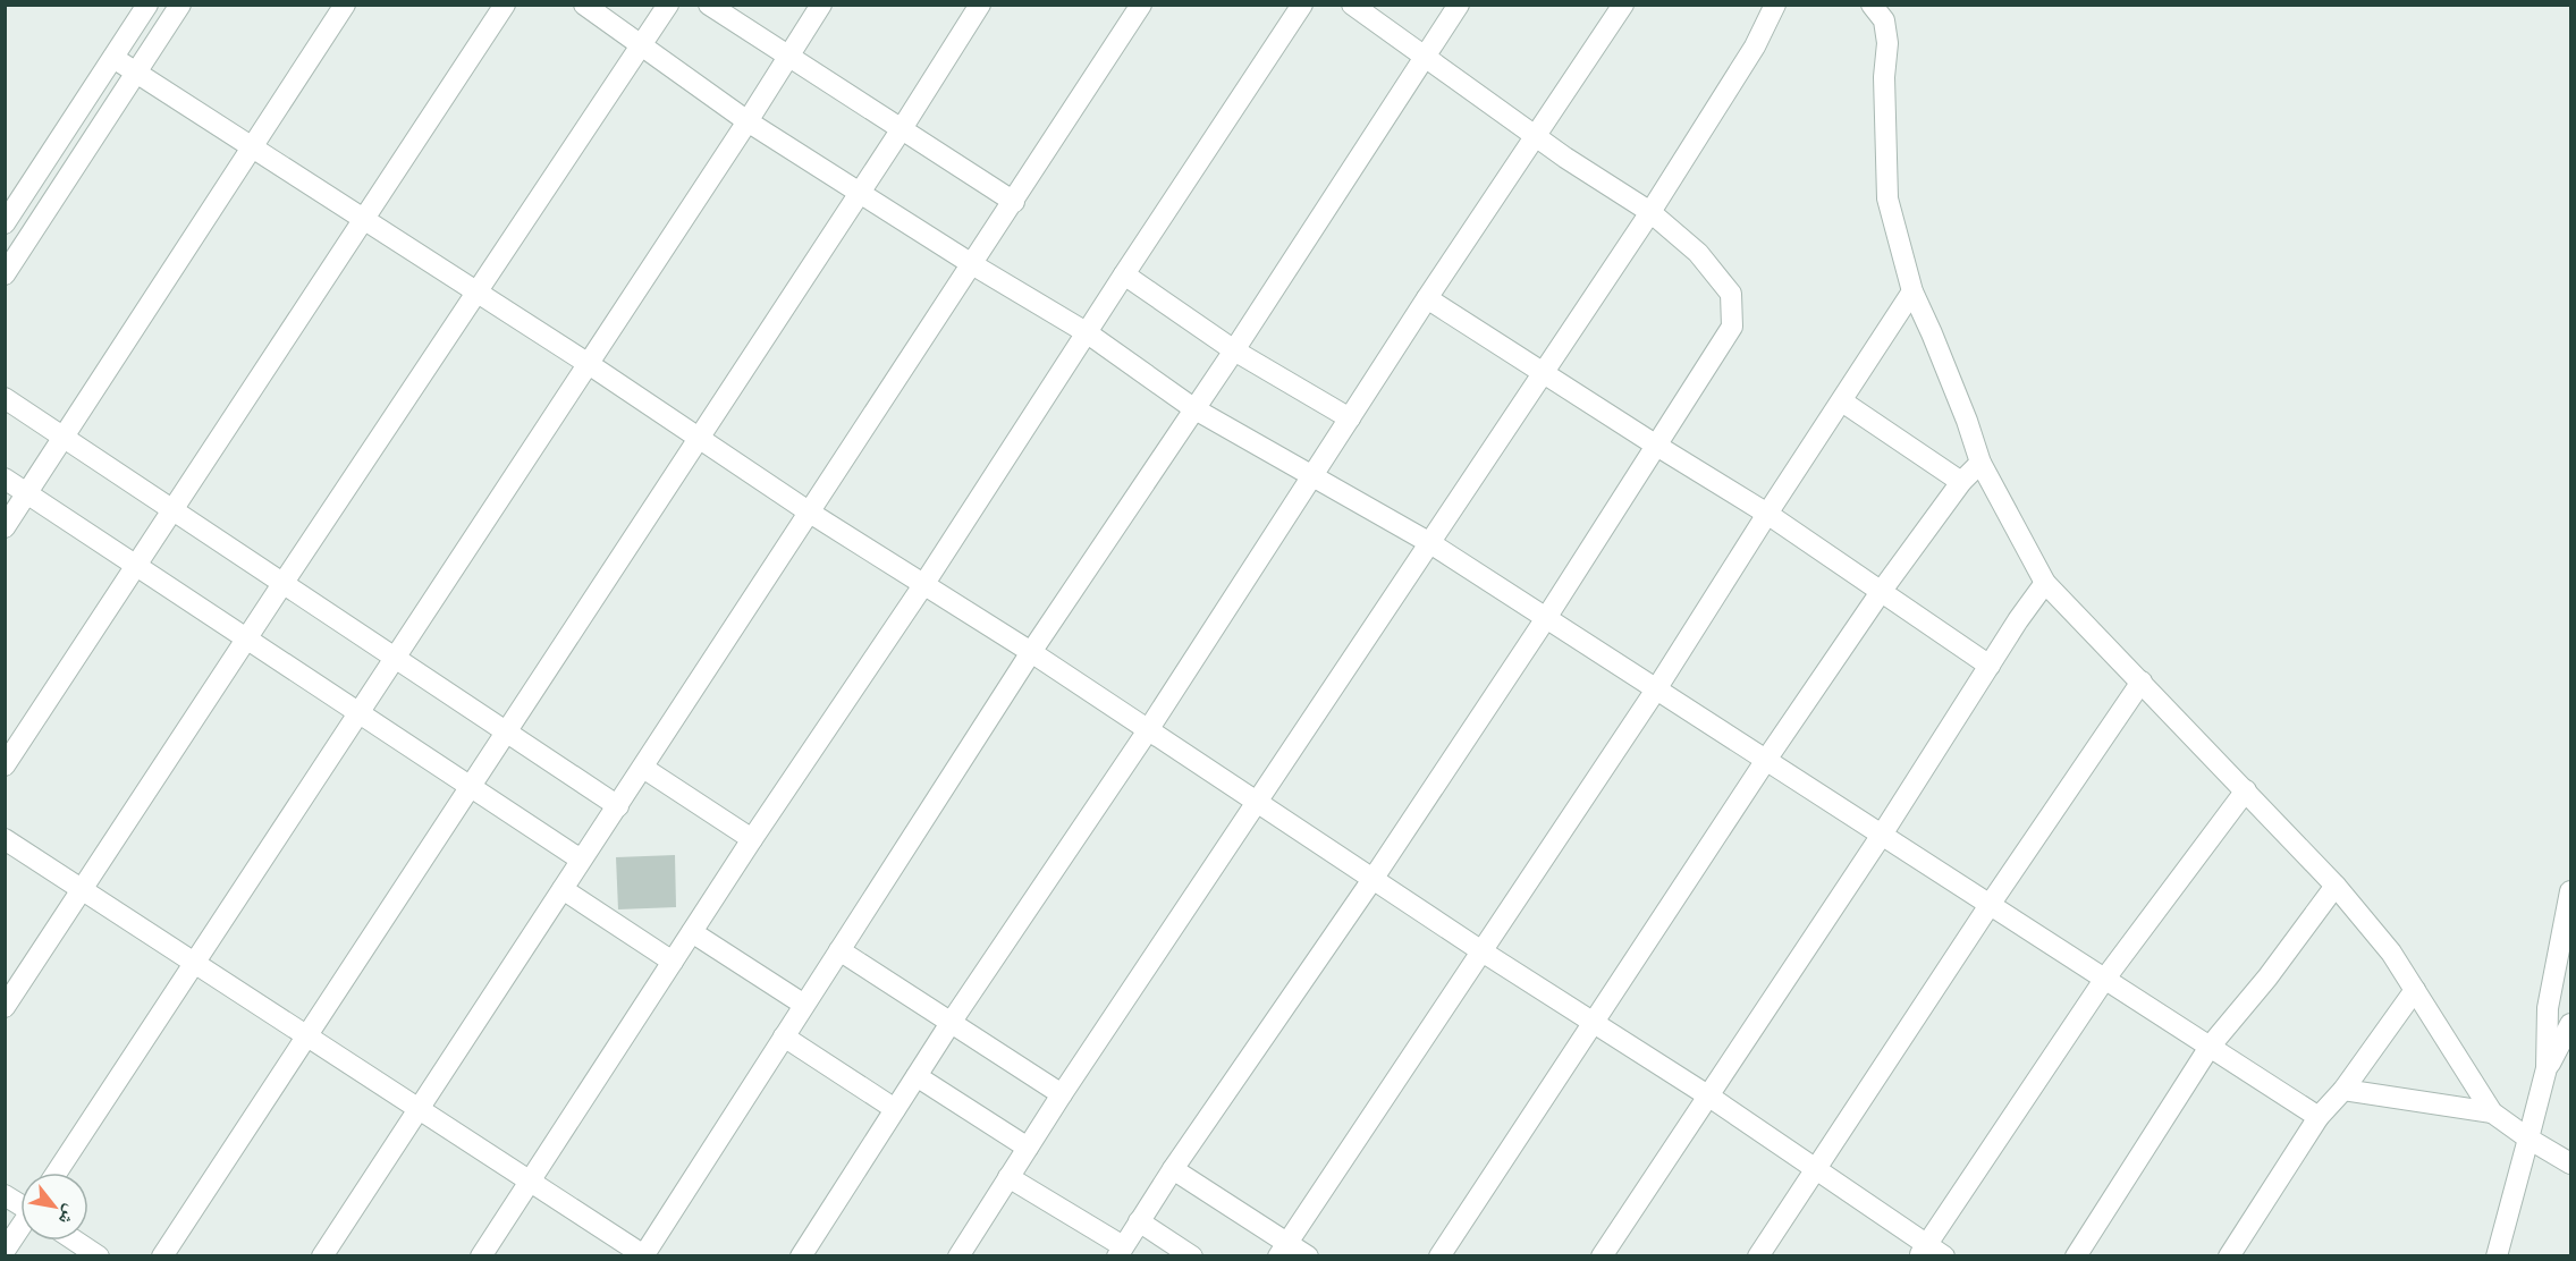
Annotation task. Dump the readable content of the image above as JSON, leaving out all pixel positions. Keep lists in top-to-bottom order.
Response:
{
  "north": "bottom right"
}
